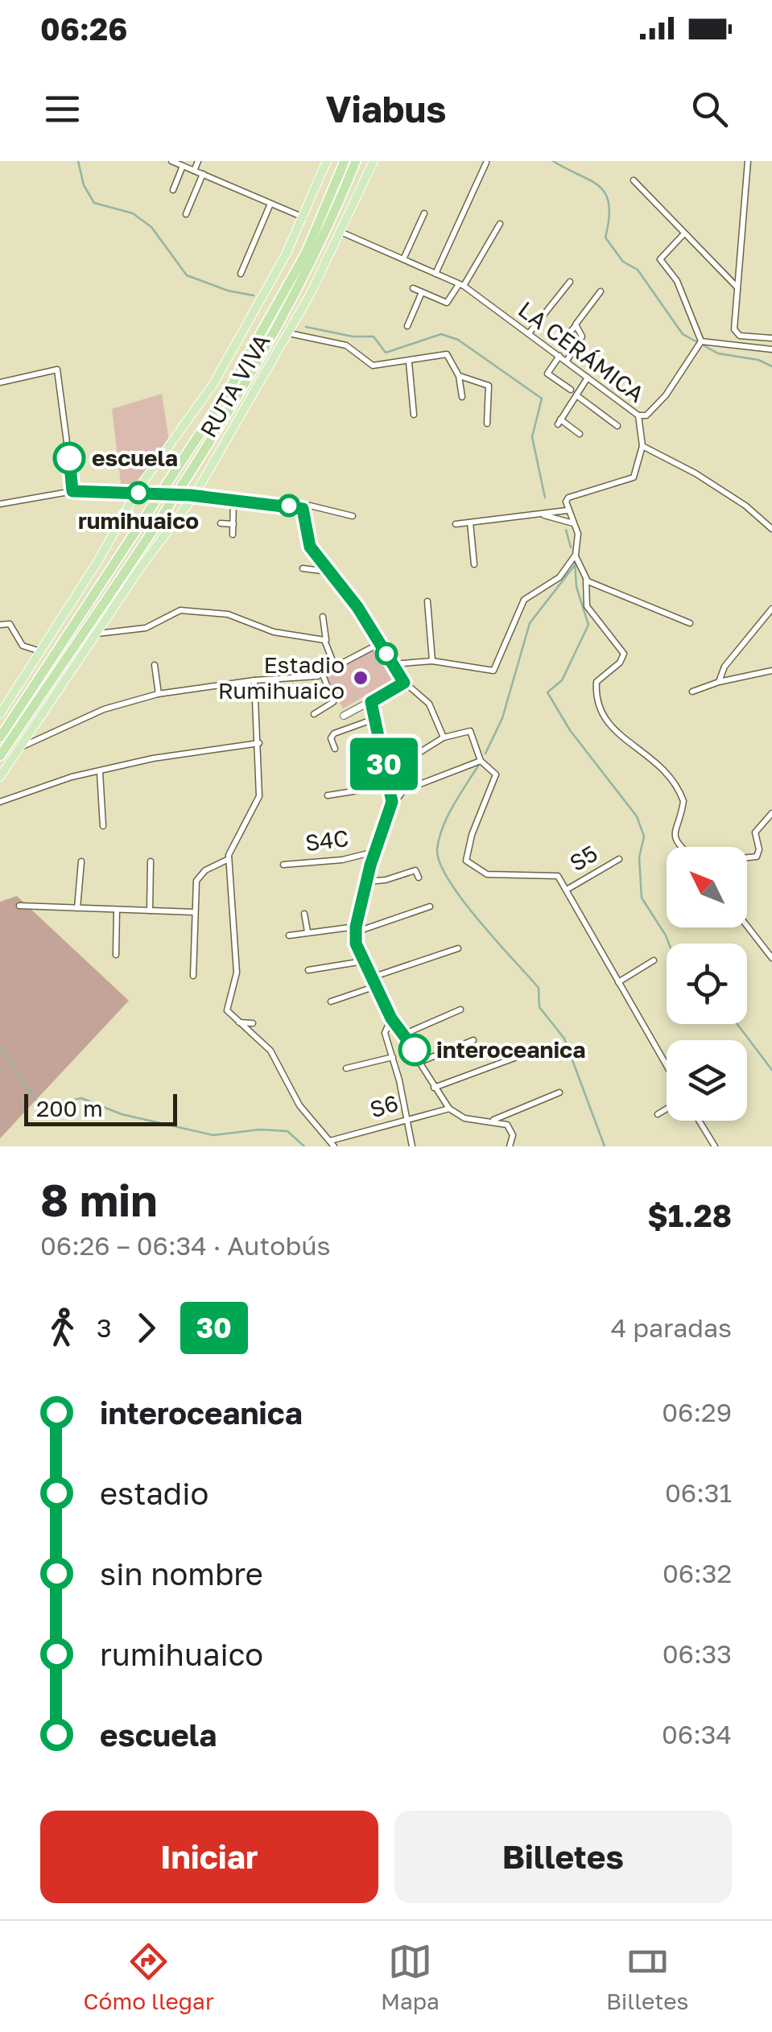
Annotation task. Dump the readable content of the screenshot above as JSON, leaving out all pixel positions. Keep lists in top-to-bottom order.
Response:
{
  "streets": {
    "highway": ["RUTA VIVA"],
    "street": [
      "LA CERÁMICA",
      "S4C",
      "S5",
      "S6"
    ]
  },
  "crossings": [
    ["LA CERÁMICA", "RUTA VIVA"]
  ],
  "places": [
    "escuela",
    "rumihuaico",
    "Estadio Rumihuaico",
    "interoceanica"
  ],
  "lines": ["bus line 30"],
  "scale_bar": "200 m",
  "north": "top left",
  "page": {
    "status": "06:26",
    "header": "Viabus",
    "on_map": "30",
    "scale": "200 m",
    "heading": ["8 min", "06:26 – 06:34 · Autobús", "$1.28"],
    "legs": ["3", "30", "4 paradas"],
    "list": [
      {
        "name": "interoceanica",
        "value": "06:29"
      },
      {
        "name": "estadio",
        "value": "06:31"
      },
      {
        "name": "sin nombre",
        "value": "06:32"
      },
      {
        "name": "rumihuaico",
        "value": "06:33"
      },
      {
        "name": "escuela",
        "value": "06:34"
      }
    ],
    "buttons": ["Iniciar", "Billetes"],
    "tabs": ["Cómo llegar", "Mapa", "Billetes"]
  }
}
